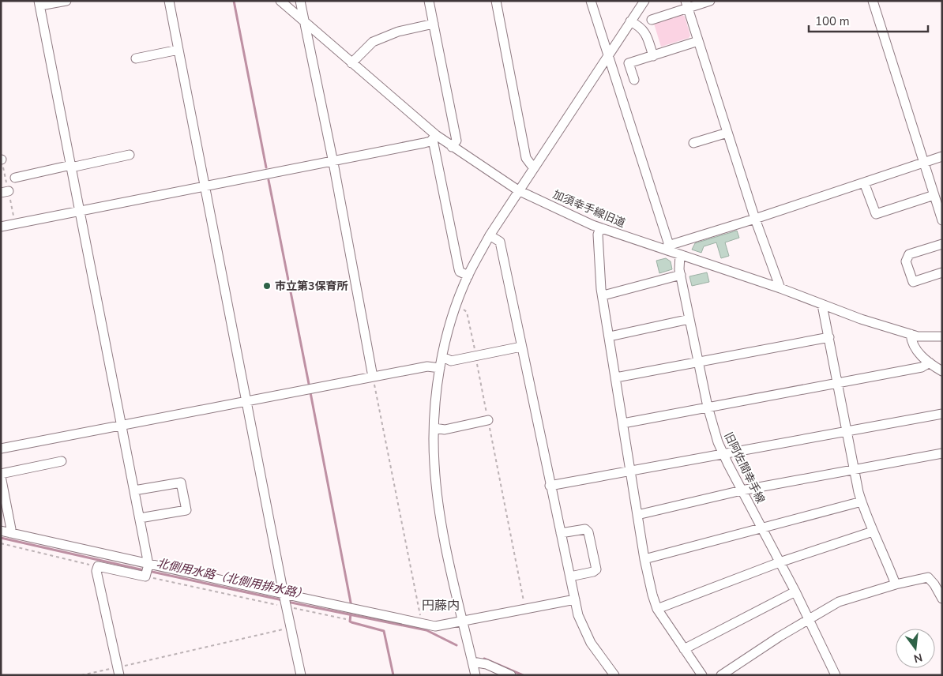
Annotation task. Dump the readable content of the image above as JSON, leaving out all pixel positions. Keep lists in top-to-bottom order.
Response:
{
  "streets": {
    "street": ["加須幸手線旧道", "旧阿佐間幸手線"]
  },
  "crossings": [
    ["加須幸手線旧道", "旧阿佐間幸手線"]
  ],
  "districts": ["円藤内"],
  "water": ["北側用水路（北側用排水路）"],
  "places": ["市立第3保育所"],
  "scale_bar": "100 m",
  "north": "bottom"
}
